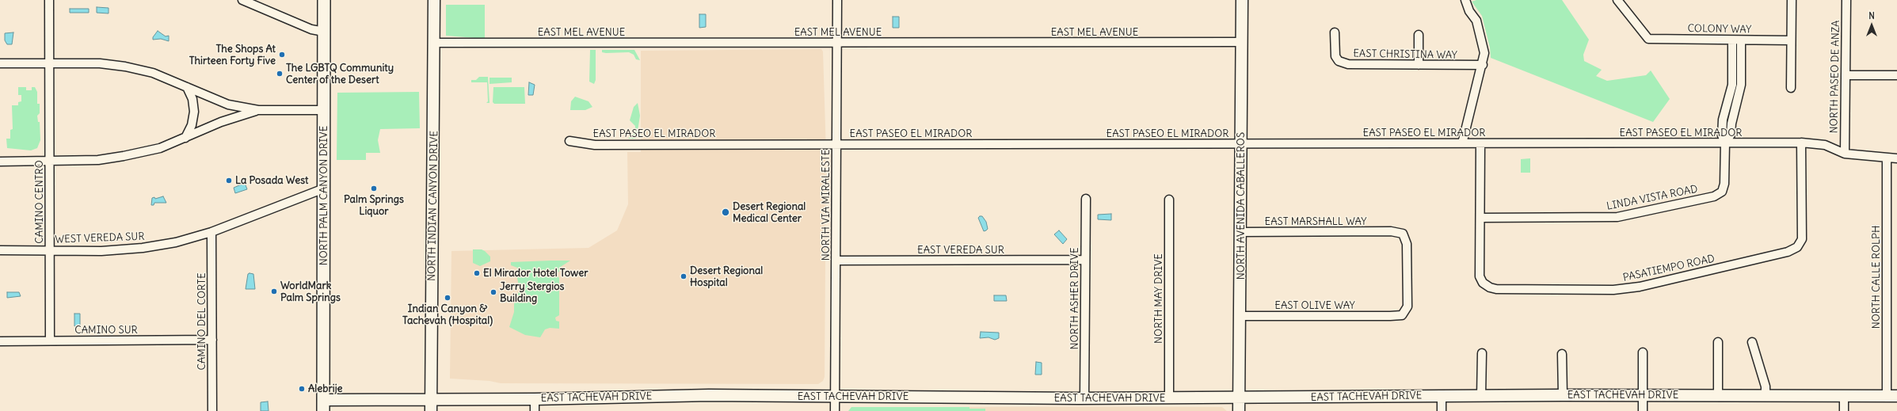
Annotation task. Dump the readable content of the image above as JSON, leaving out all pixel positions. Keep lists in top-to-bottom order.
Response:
{
  "streets": {
    "main road": ["NORTH PALM CANYON DRIVE"],
    "street": [
      "COLONY WAY",
      "EAST MEL AVENUE",
      "EAST CHRISTINA WAY",
      "NORTH PASEO DE ANZA",
      "EAST PASEO EL MIRADOR",
      "LINDA VISTA ROAD",
      "CAMINO CENTRO",
      "NORTH VIA MIRALESTE",
      "NORTH INDIAN CANYON DRIVE",
      "NORTH AVENIDA CABALLEROS",
      "EAST MARSHALL WAY",
      "WEST VEREDA SUR",
      "EAST VEREDA SUR",
      "PASATIEMPO ROAD",
      "NORTH CALLE ROLPH",
      "NORTH ASHER DRIVE",
      "NORTH MAY DRIVE",
      "EAST OLIVE WAY",
      "CAMINO DEL CORTE",
      "CAMINO SUR",
      "EAST TACHEVAH DRIVE"
    ]
  },
  "crossings": [
    ["EAST MEL AVENUE", "NORTH VIA MIRALESTE"],
    ["EAST MEL AVENUE", "NORTH INDIAN CANYON DRIVE"],
    ["EAST MEL AVENUE", "NORTH AVENIDA CABALLEROS"],
    ["NORTH PASEO DE ANZA", "EAST PASEO EL MIRADOR"],
    ["EAST PASEO EL MIRADOR", "LINDA VISTA ROAD"],
    ["EAST PASEO EL MIRADOR", "NORTH VIA MIRALESTE"],
    ["EAST PASEO EL MIRADOR", "NORTH AVENIDA CABALLEROS"],
    ["EAST PASEO EL MIRADOR", "PASATIEMPO ROAD"],
    ["EAST PASEO EL MIRADOR", "NORTH CALLE ROLPH"],
    ["NORTH PALM CANYON DRIVE", "WEST VEREDA SUR"],
    ["NORTH PALM CANYON DRIVE", "EAST TACHEVAH DRIVE"],
    ["LINDA VISTA ROAD", "PASATIEMPO ROAD"],
    ["CAMINO CENTRO", "WEST VEREDA SUR"],
    ["CAMINO CENTRO", "CAMINO SUR"],
    ["NORTH VIA MIRALESTE", "EAST VEREDA SUR"],
    ["NORTH VIA MIRALESTE", "EAST TACHEVAH DRIVE"],
    ["NORTH INDIAN CANYON DRIVE", "EAST TACHEVAH DRIVE"],
    ["NORTH AVENIDA CABALLEROS", "EAST MARSHALL WAY"],
    ["NORTH AVENIDA CABALLEROS", "EAST OLIVE WAY"],
    ["NORTH AVENIDA CABALLEROS", "EAST TACHEVAH DRIVE"],
    ["EAST MARSHALL WAY", "EAST OLIVE WAY"],
    ["WEST VEREDA SUR", "CAMINO DEL CORTE"],
    ["EAST VEREDA SUR", "NORTH ASHER DRIVE"],
    ["NORTH CALLE ROLPH", "EAST TACHEVAH DRIVE"],
    ["NORTH ASHER DRIVE", "EAST TACHEVAH DRIVE"],
    ["NORTH MAY DRIVE", "EAST TACHEVAH DRIVE"],
    ["CAMINO DEL CORTE", "CAMINO SUR"]
  ],
  "places": [
    "The Shops At Thirteen Forty Five",
    "The LGBTQ Community Center of the Desert",
    "La Posada West",
    "Palm Springs Liquor",
    "Desert Regional Medical Center",
    "El Mirador Hotel Tower",
    "Desert Regional Hospital",
    "WorldMark Palm Springs",
    "Jerry Stergios Building",
    "Indian Canyon & Tachevah (Hospital)",
    "Alebrije"
  ],
  "north": "top"
}
